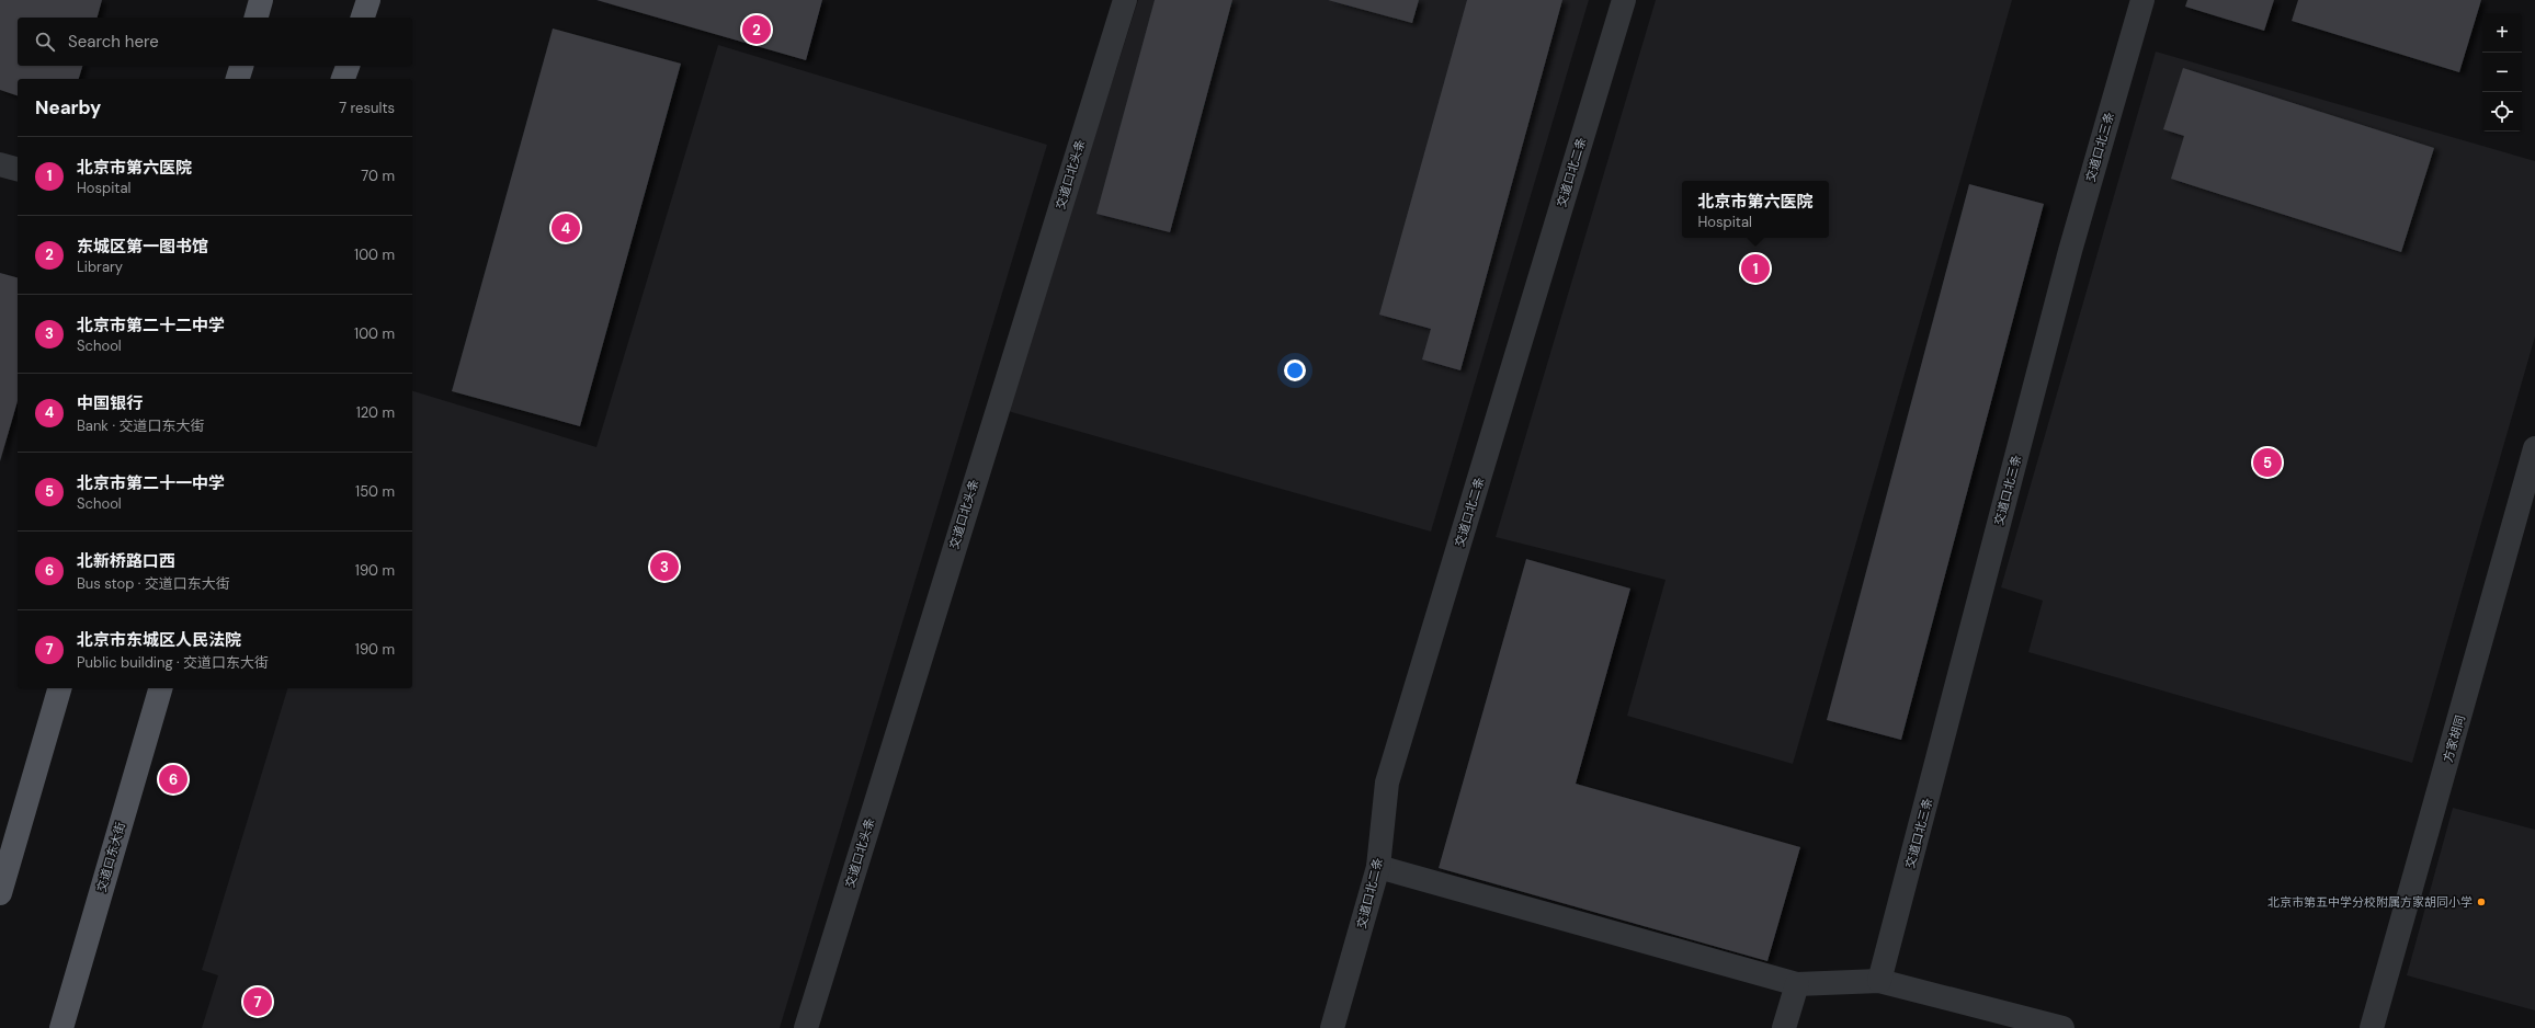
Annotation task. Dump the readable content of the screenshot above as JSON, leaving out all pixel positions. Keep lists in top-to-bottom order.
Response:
{
  "streets": {
    "main road": ["交道口东大街"],
    "street": [
      "交道口北三条",
      "交道口北二条",
      "交道口北头条",
      "方家胡同"
    ]
  },
  "places": ["北京市第五中学分校附属方家胡同小学"],
  "page": {
    "map_buttons": ["+", "−"],
    "pins": [
      "2",
      "4",
      "1",
      "5",
      "3",
      "6",
      "7"
    ],
    "search": "Search here",
    "heading": ["Nearby", "7 results"],
    "list": [
      {
        "mark": "1",
        "name": "北京市第六医院",
        "note": "Hospital",
        "value": "70 m"
      },
      {
        "mark": "2",
        "name": "东城区第一图书馆",
        "note": "Library",
        "value": "100 m"
      },
      {
        "mark": "3",
        "name": "北京市第二十二中学",
        "note": "School",
        "value": "100 m"
      },
      {
        "mark": "4",
        "name": "中国银行",
        "note": "Bank · 交道口东大街",
        "value": "120 m"
      },
      {
        "mark": "5",
        "name": "北京市第二十一中学",
        "note": "School",
        "value": "150 m"
      },
      {
        "mark": "6",
        "name": "北新桥路口西",
        "note": "Bus stop · 交道口东大街",
        "value": "190 m"
      },
      {
        "mark": "7",
        "name": "北京市东城区人民法院",
        "note": "Public building · 交道口东大街",
        "value": "190 m"
      }
    ],
    "popup": ["北京市第六医院", "Hospital"]
  }
}
